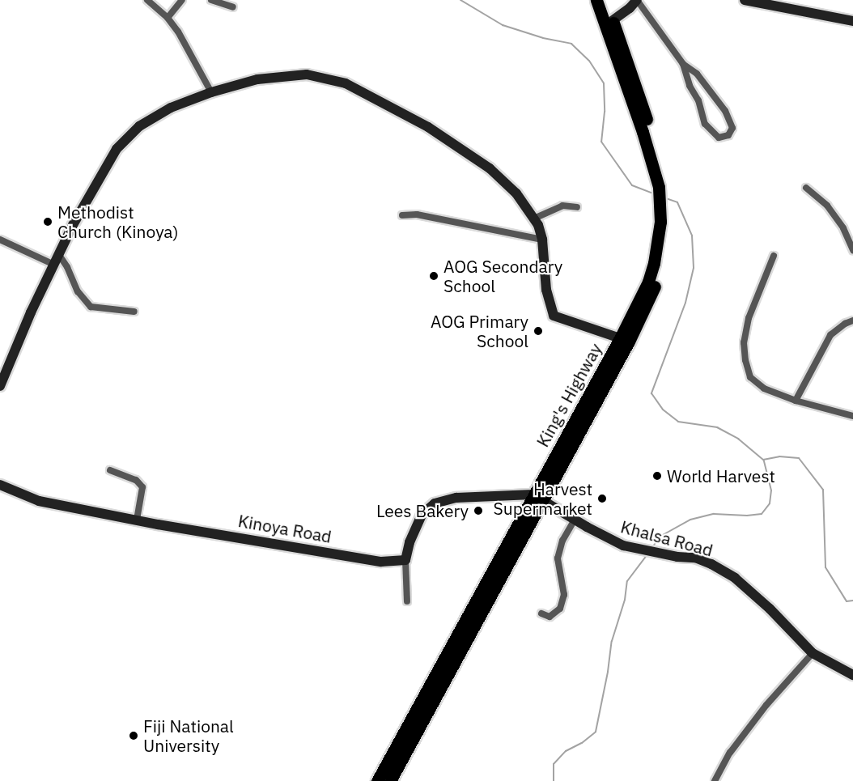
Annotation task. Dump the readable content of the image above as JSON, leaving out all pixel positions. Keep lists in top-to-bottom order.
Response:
{
  "streets": {
    "highway": ["King's Highway"],
    "street": ["Kinoya Road", "Khalsa Road"]
  },
  "crossings": [
    ["King's Highway", "Khalsa Road"]
  ],
  "places": [
    "Methodist Church (Kinoya)",
    "AOG Secondary School",
    "AOG Primary School",
    "World Harvest",
    "Harvest Supermarket",
    "Lees Bakery",
    "Fiji National University"
  ]
}
